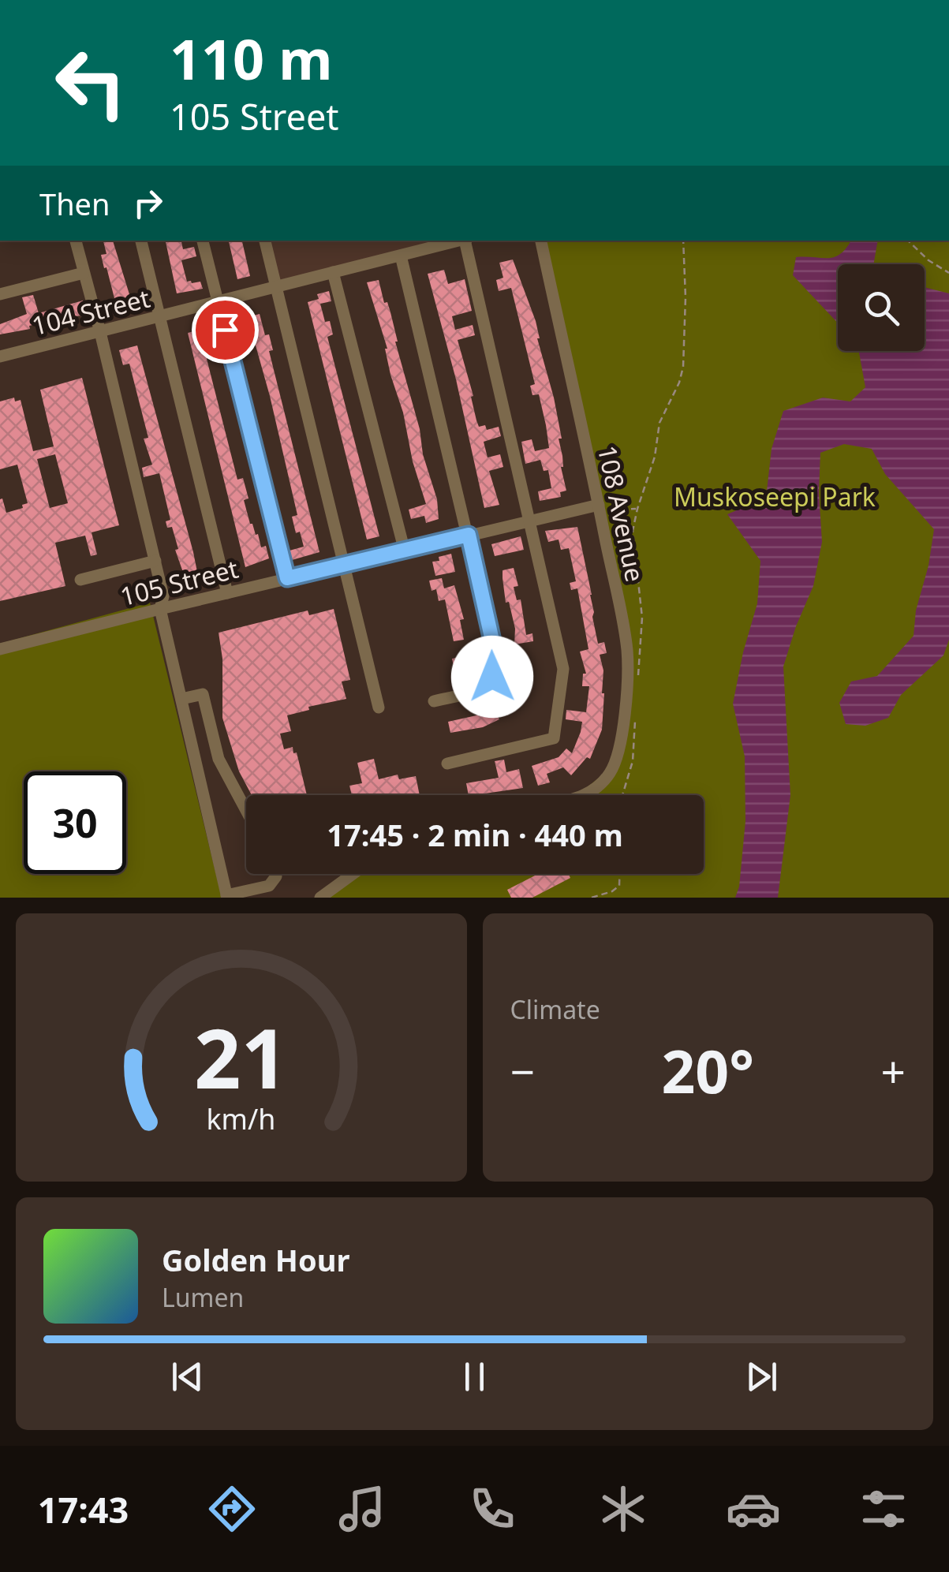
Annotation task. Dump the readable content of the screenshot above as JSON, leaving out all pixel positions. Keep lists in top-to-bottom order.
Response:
{
  "streets": {
    "street": ["104 Street", "108 Avenue", "105 Street"]
  },
  "crossings": [
    ["108 Avenue", "105 Street"]
  ],
  "parks": ["Muskoseepi Park"],
  "page": {
    "turn": ["110 m", "105 Street"],
    "then": "Then",
    "limit": "30",
    "trip": "17:45 · 2 min · 440 m",
    "tile": "Climate",
    "heat": ["−", "20°", "+"],
    "song": ["Golden Hour", "Lumen"],
    "tabs": "17:43",
    "gauge": ["21", "km/h"]
  }
}
